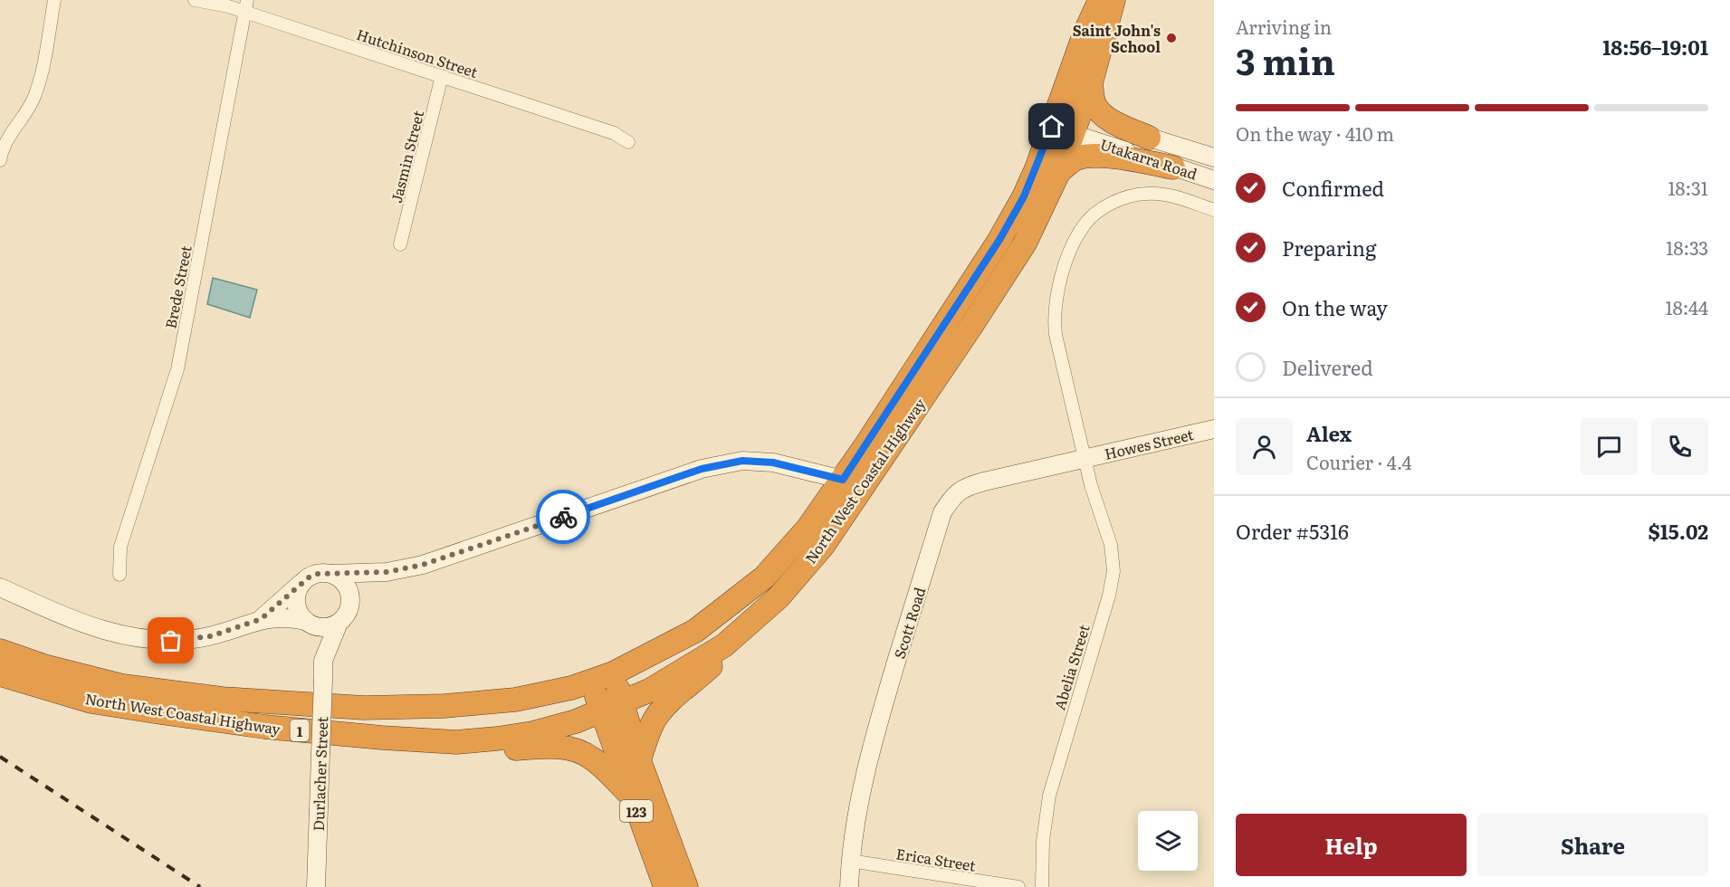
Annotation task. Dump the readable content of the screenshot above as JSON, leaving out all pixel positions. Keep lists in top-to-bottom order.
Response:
{
  "streets": {
    "highway": ["North West Coastal Highway", "1", "123"],
    "street": [
      "Hutchinson Street",
      "Jasmin Street",
      "Utakarra Road",
      "Brede Street",
      "Howes Street",
      "Scott Road",
      "Abelia Street",
      "Durlacher Street",
      "Erica Street"
    ]
  },
  "crossings": [
    ["Hutchinson Street", "Jasmin Street"],
    ["Hutchinson Street", "Brede Street"],
    ["Utakarra Road", "North West Coastal Highway"],
    ["Howes Street", "Scott Road"],
    ["Howes Street", "Abelia Street"],
    ["North West Coastal Highway", "123"],
    ["Scott Road", "Abelia Street"],
    ["Scott Road", "Erica Street"]
  ],
  "places": ["Saint John's School"],
  "page": {
    "heading": ["3 min", "Arriving in", "18:56–19:01"],
    "panel": [
      "Alex",
      "Courier · 4.4",
      "Order #5316",
      "$15.02"
    ],
    "bar": "On the way · 410 m",
    "list": [
      ["Confirmed", "18:31"],
      ["Preparing", "18:33"],
      ["On the way", "18:44"],
      "Delivered"
    ],
    "buttons": ["Help", "Share"]
  }
}
